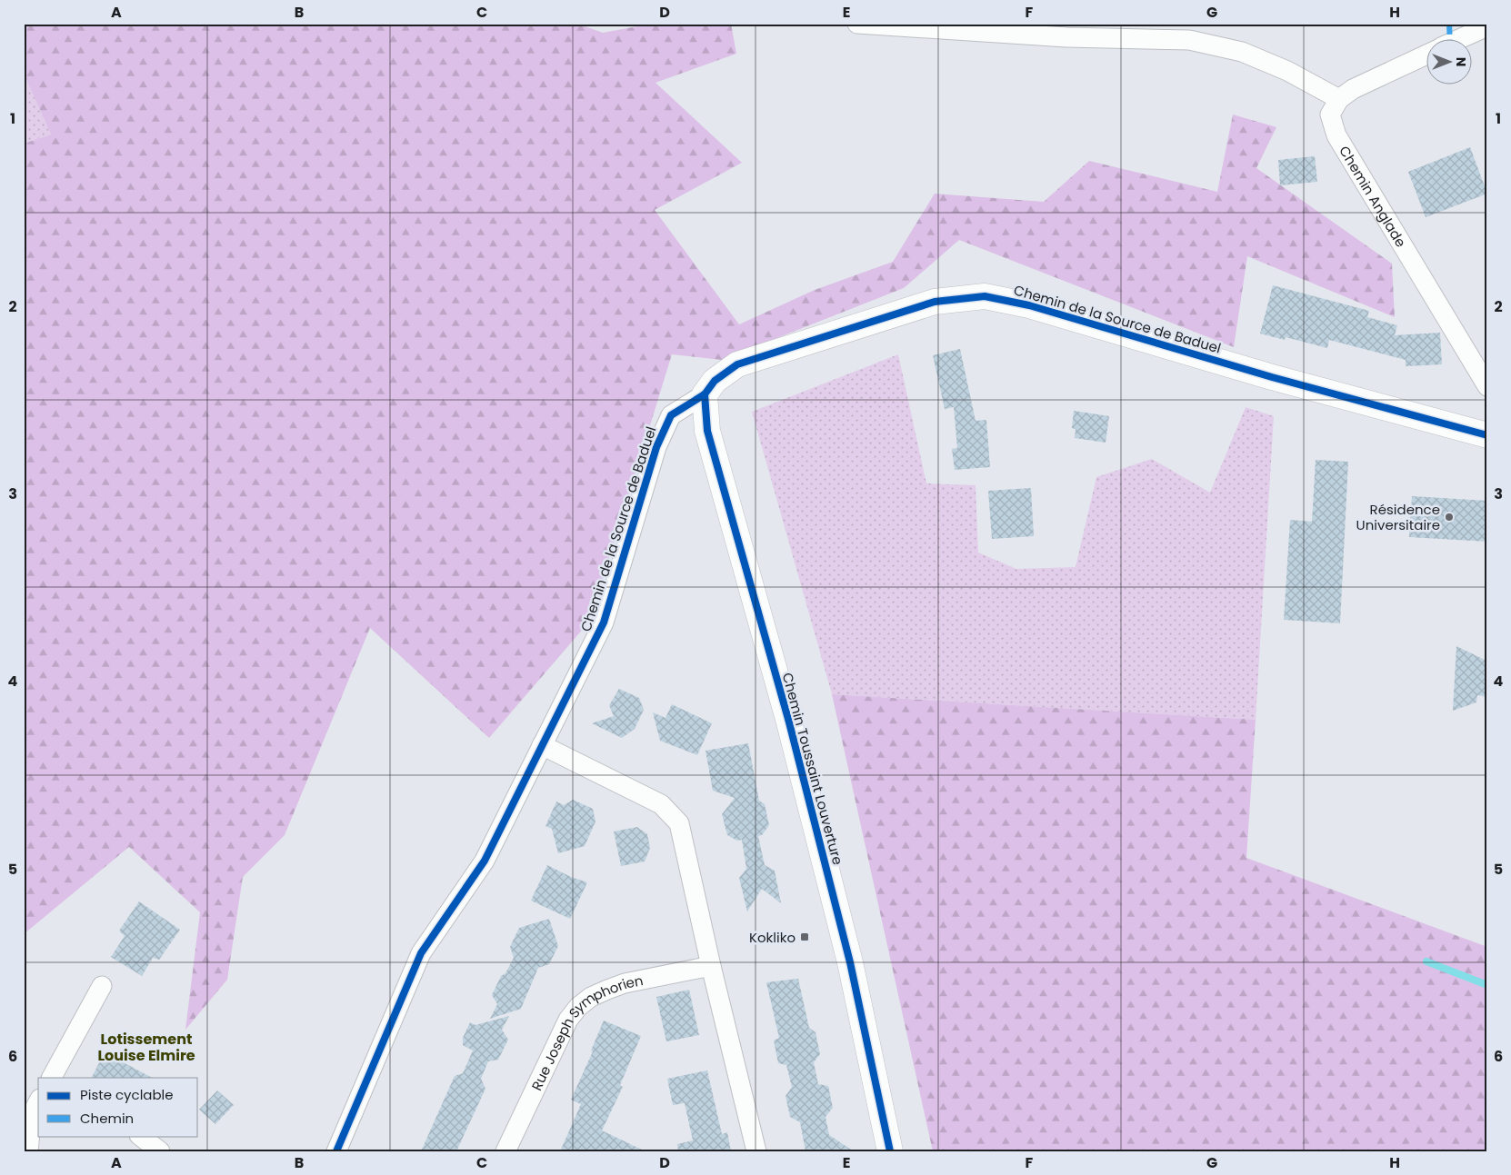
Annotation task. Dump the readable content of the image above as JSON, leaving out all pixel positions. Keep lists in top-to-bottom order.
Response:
{
  "streets": {
    "street": [
      "Chemin Anglade",
      "Chemin de la Source de Baduel",
      "Chemin Toussaint Louverture",
      "Rue Joseph Symphorien"
    ]
  },
  "crossings": [
    ["Chemin de la Source de Baduel", "Chemin Toussaint Louverture"]
  ],
  "districts": ["Lotissement Louise Elmire"],
  "places": {
    "other": ["Résidence Universitaire"],
    "transit": ["Kokliko"]
  },
  "legend": ["Piste cyclable", "Chemin"],
  "north": "right",
  "grid": {
    "columns": [
      "A",
      "B",
      "C",
      "D",
      "E",
      "F",
      "G",
      "H"
    ],
    "rows": [
      "1",
      "2",
      "3",
      "4",
      "5",
      "6"
    ]
  }
}
